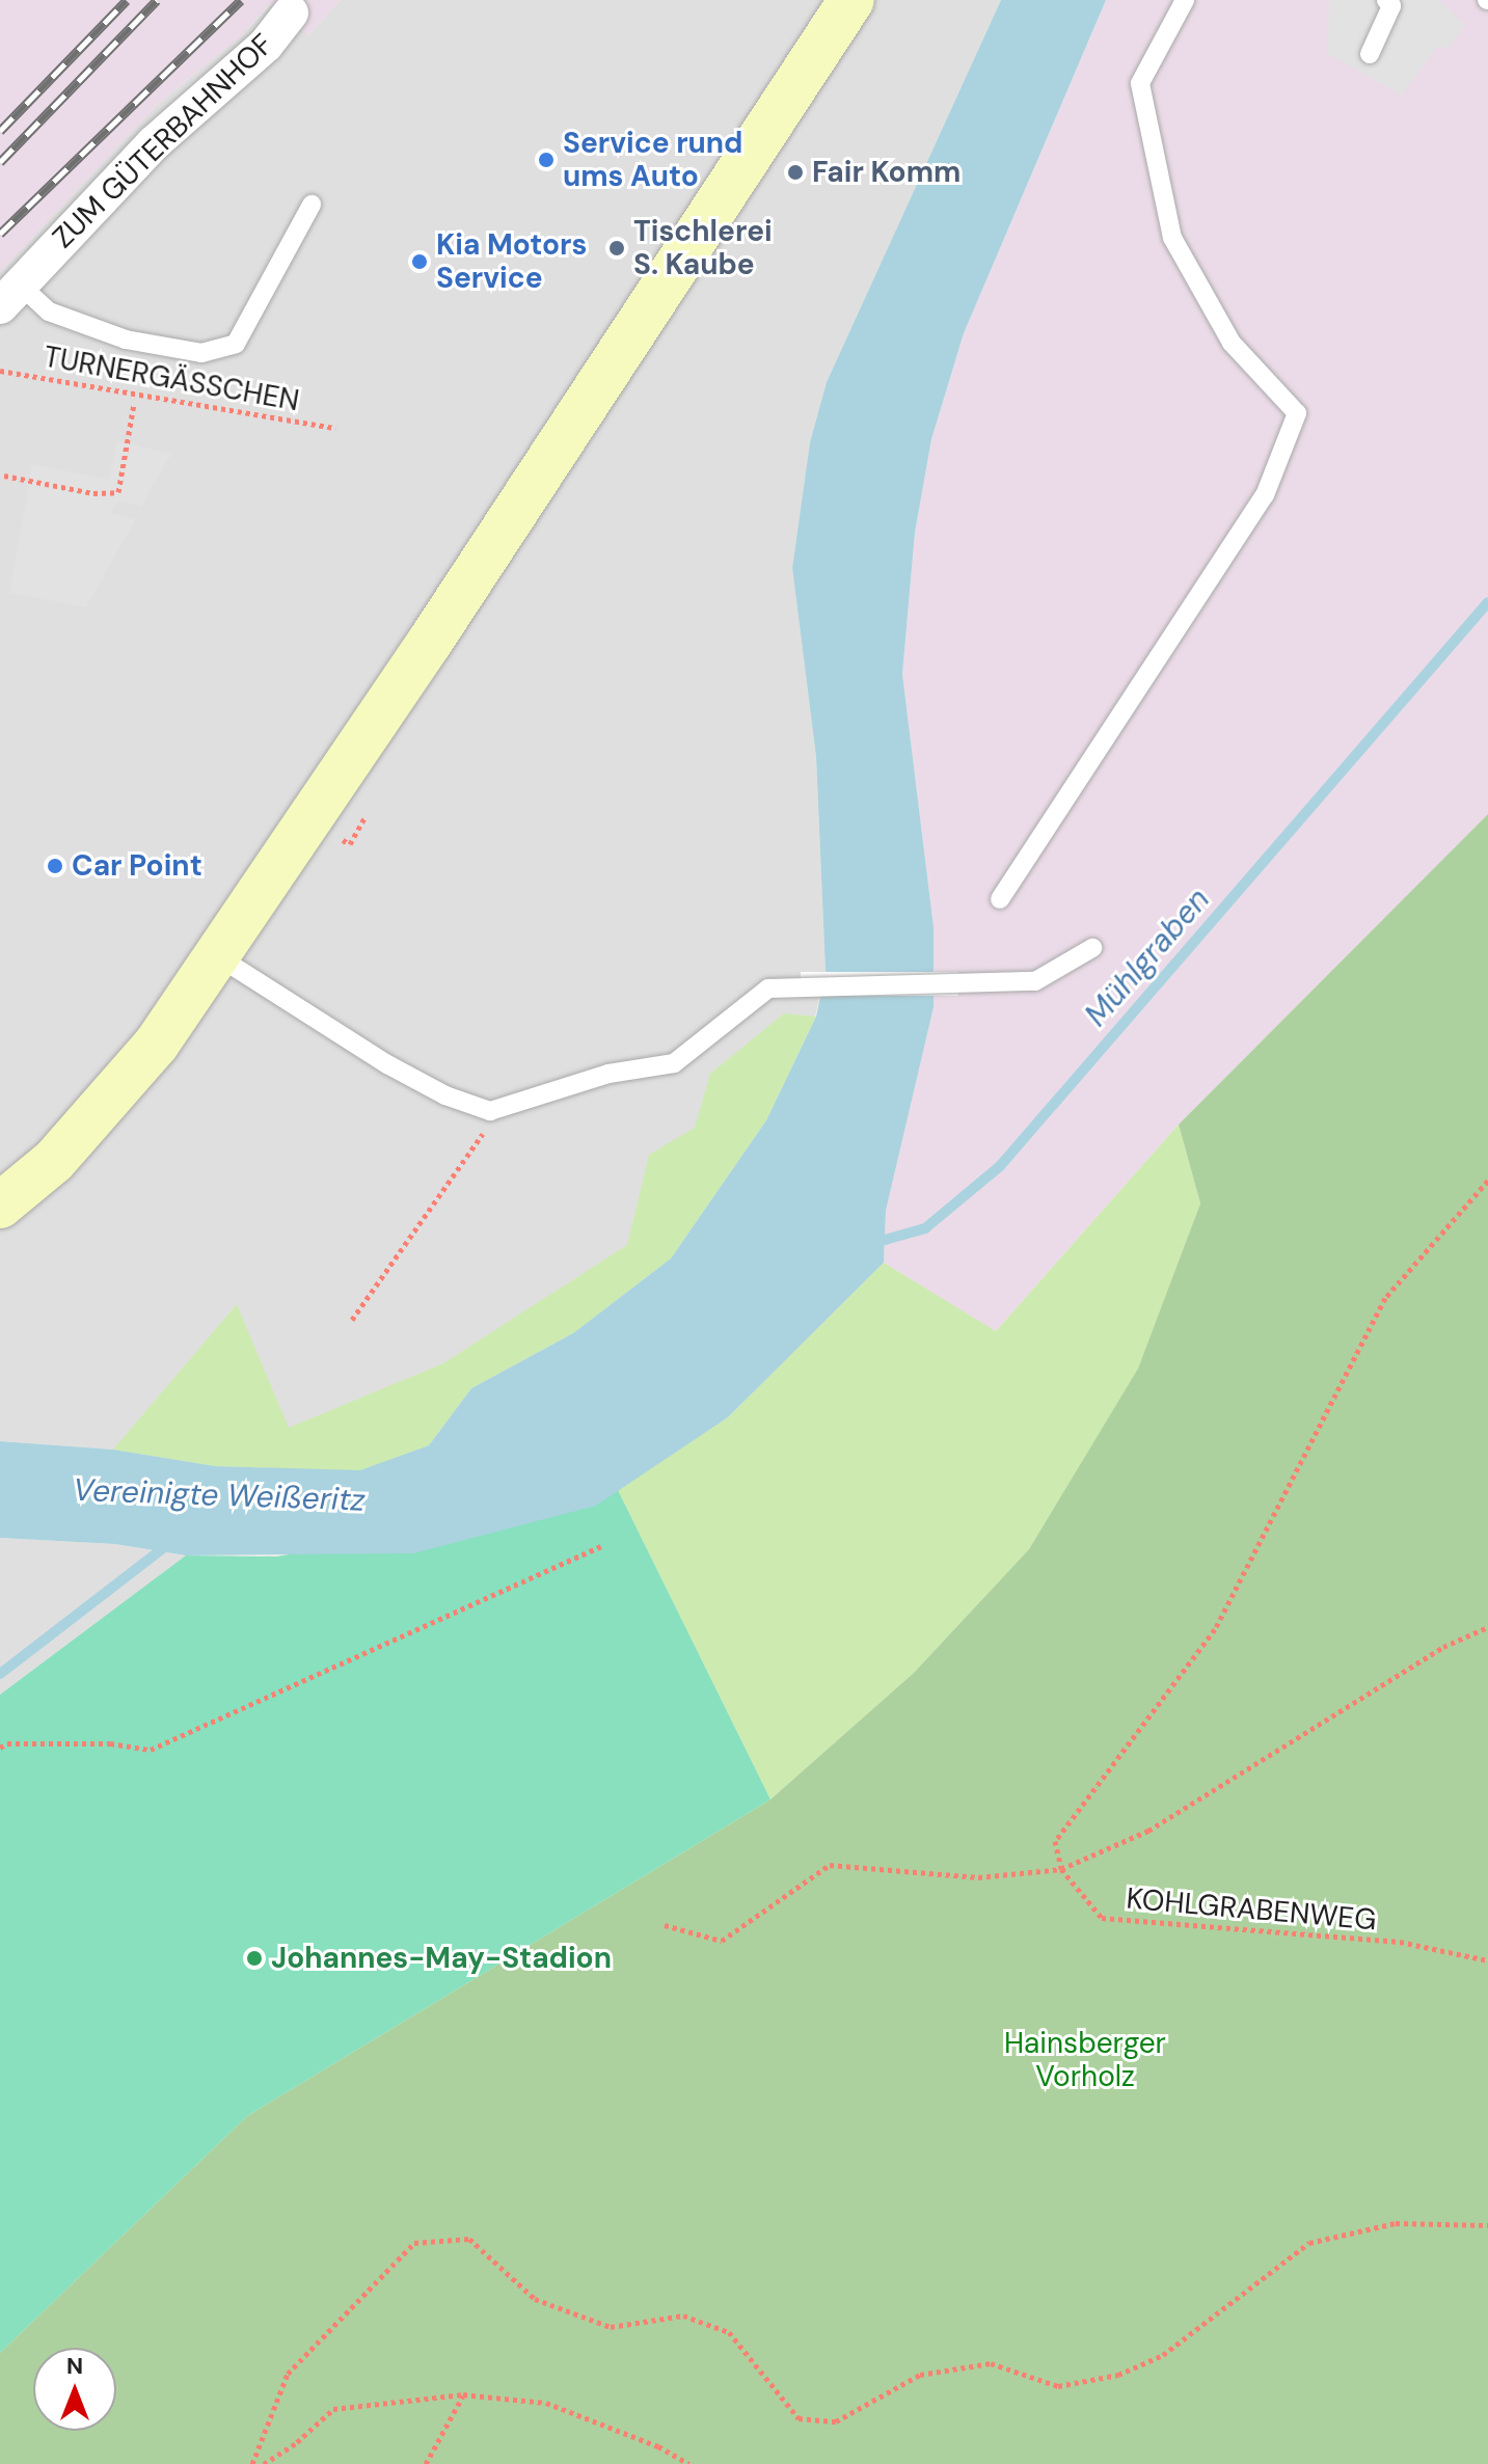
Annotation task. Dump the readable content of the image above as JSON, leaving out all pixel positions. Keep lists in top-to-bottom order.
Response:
{
  "streets": {
    "street": ["ZUM GÜTERBAHNHOF"],
    "path": ["TURNERGÄSSCHEN", "KOHLGRABENWEG"]
  },
  "water": ["Mühlgraben", "Vereinigte Weißeritz"],
  "parks": ["Hainsberger Vorholz"],
  "places": [
    "Service rund ums Auto",
    "Fair Komm",
    "Tischlerei S. Kaube",
    "Kia Motors Service",
    "Car Point",
    "Johannes-May-Stadion"
  ],
  "north": "top"
}
